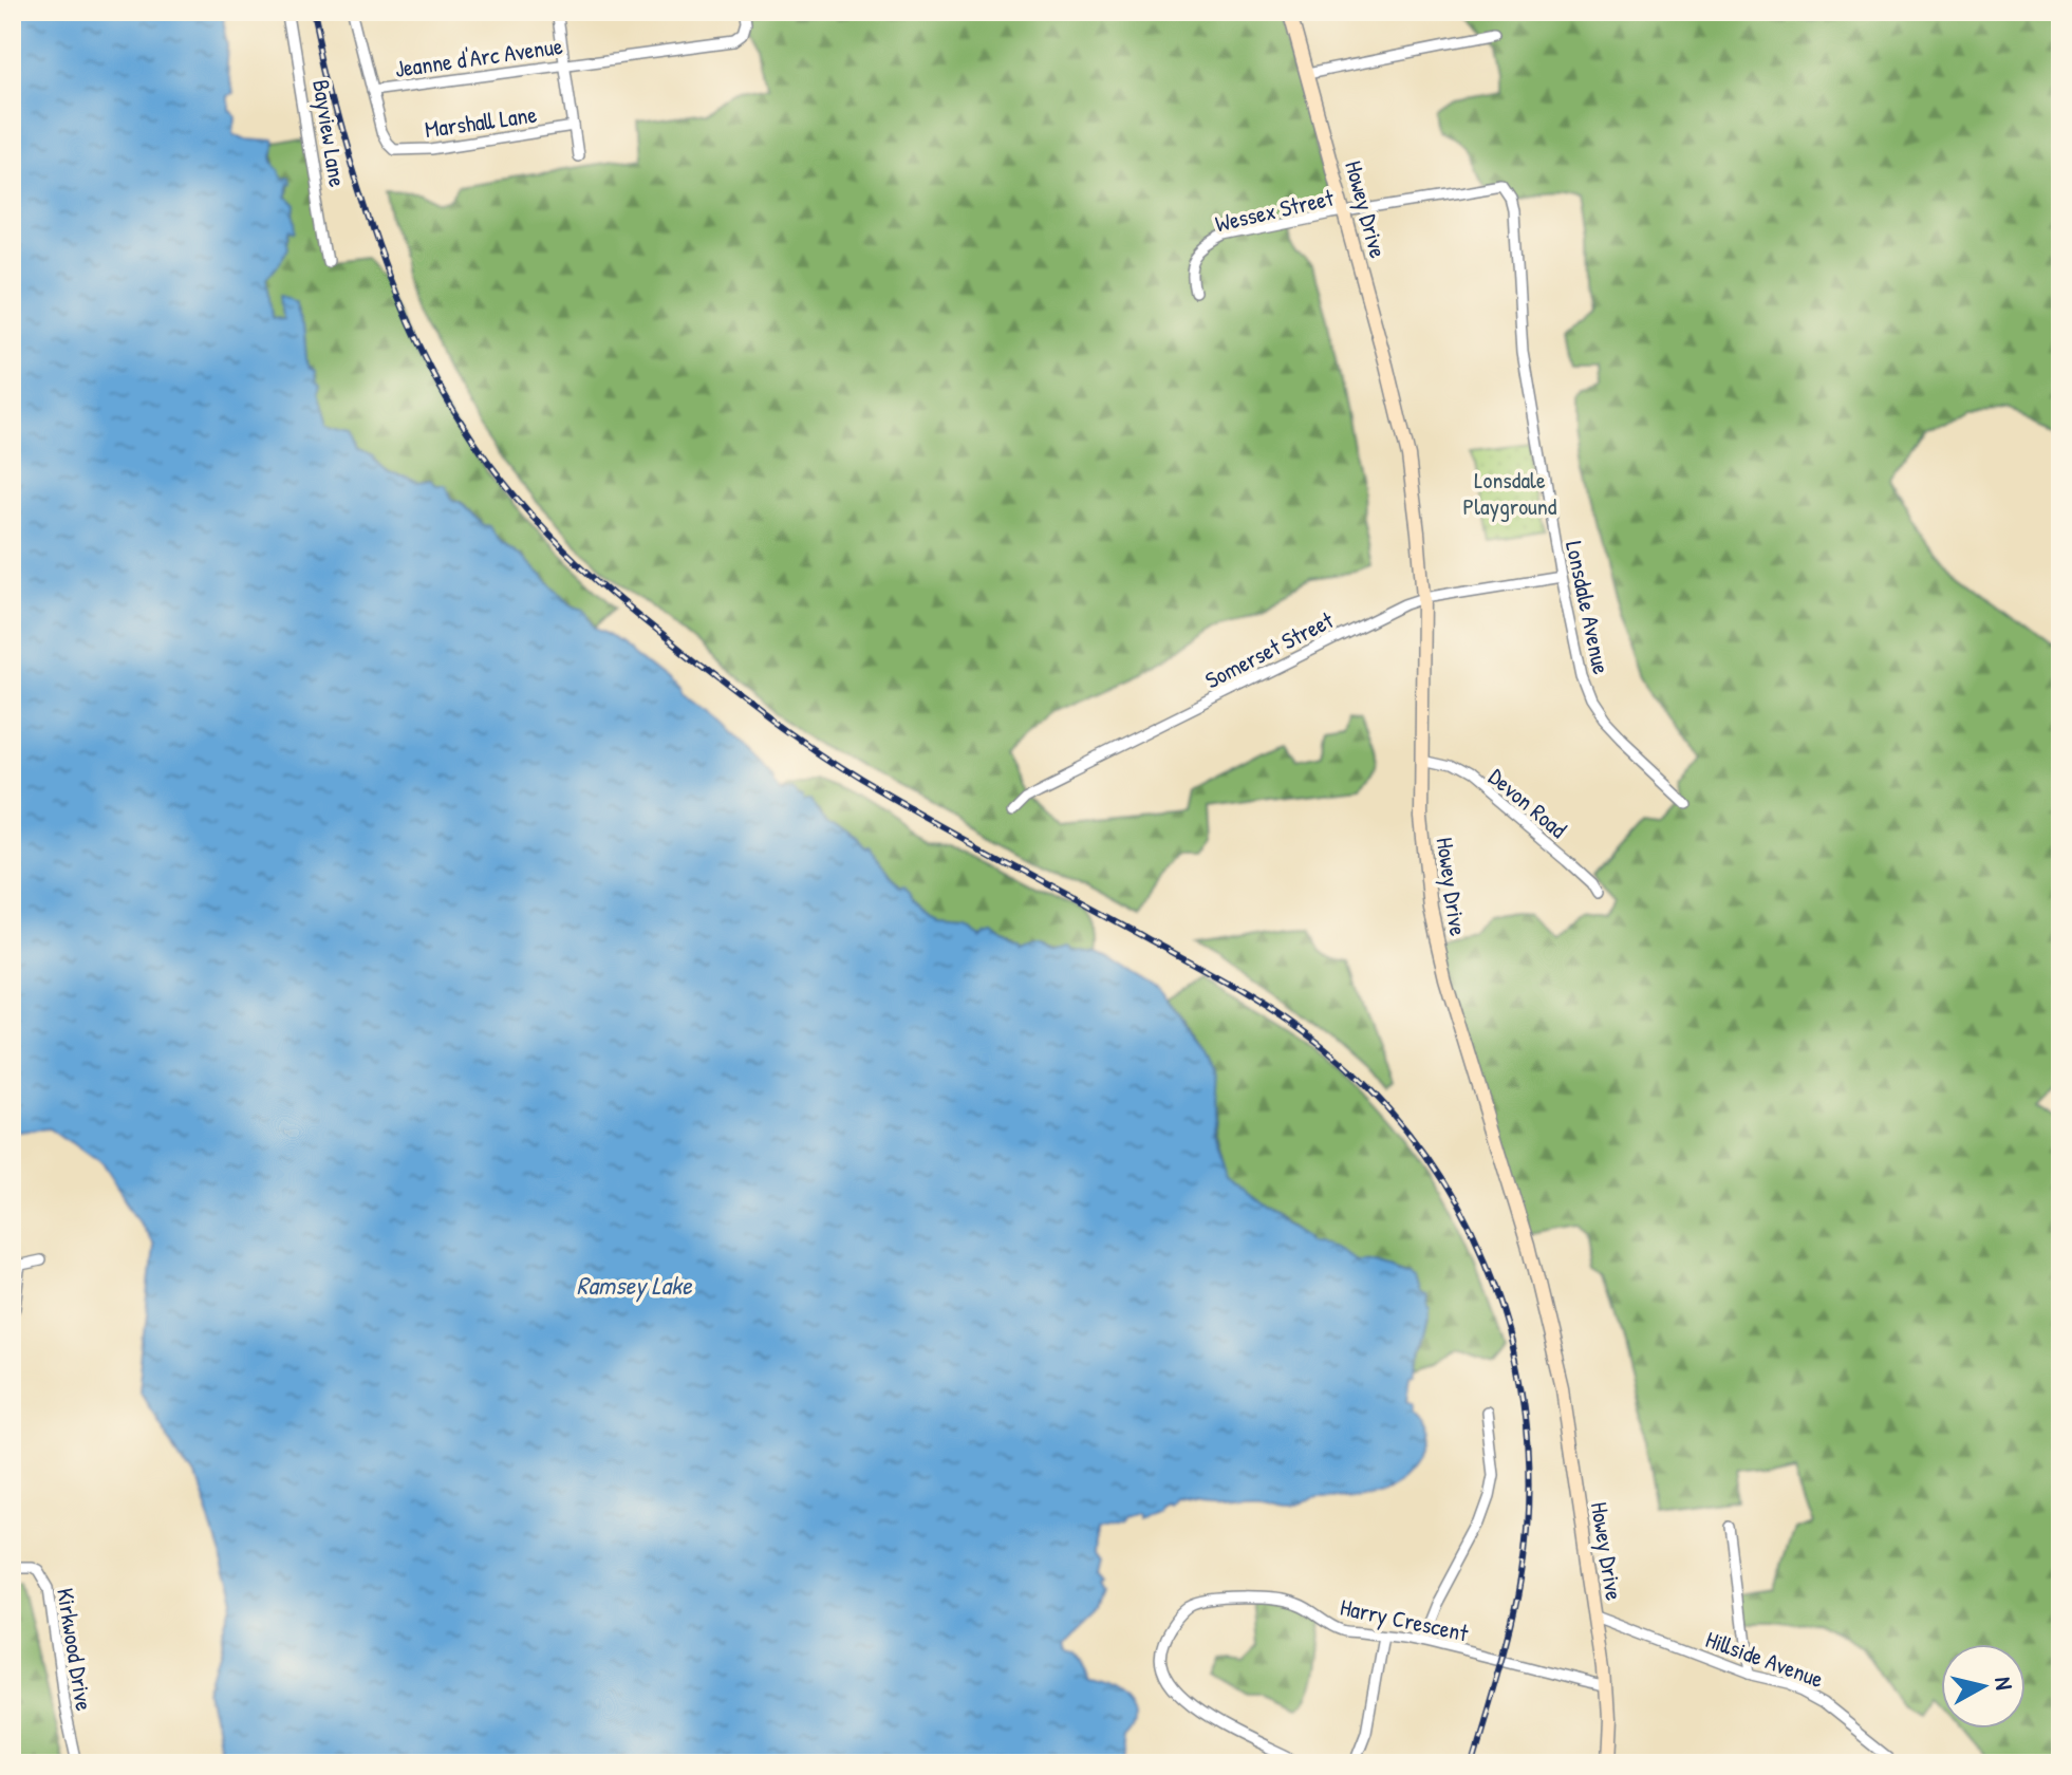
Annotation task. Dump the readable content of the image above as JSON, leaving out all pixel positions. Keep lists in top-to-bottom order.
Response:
{
  "streets": {
    "main road": ["Howey Drive"],
    "street": [
      "Jeanne d'Arc Avenue",
      "Marshall Lane",
      "Bayview Lane",
      "Wessex Street",
      "Lonsdale Avenue",
      "Somerset Street",
      "Devon Road",
      "Harry Crescent",
      "Kirkwood Drive",
      "Hillside Avenue"
    ]
  },
  "crossings": [
    ["Jeanne d'Arc Avenue", "Marshall Lane"],
    ["Howey Drive", "Wessex Street"],
    ["Howey Drive", "Somerset Street"],
    ["Howey Drive", "Devon Road"],
    ["Howey Drive", "Harry Crescent"],
    ["Howey Drive", "Hillside Avenue"],
    ["Wessex Street", "Lonsdale Avenue"],
    ["Lonsdale Avenue", "Somerset Street"]
  ],
  "water": ["Ramsey Lake"],
  "parks": ["Lonsdale Playground"],
  "north": "right"
}
